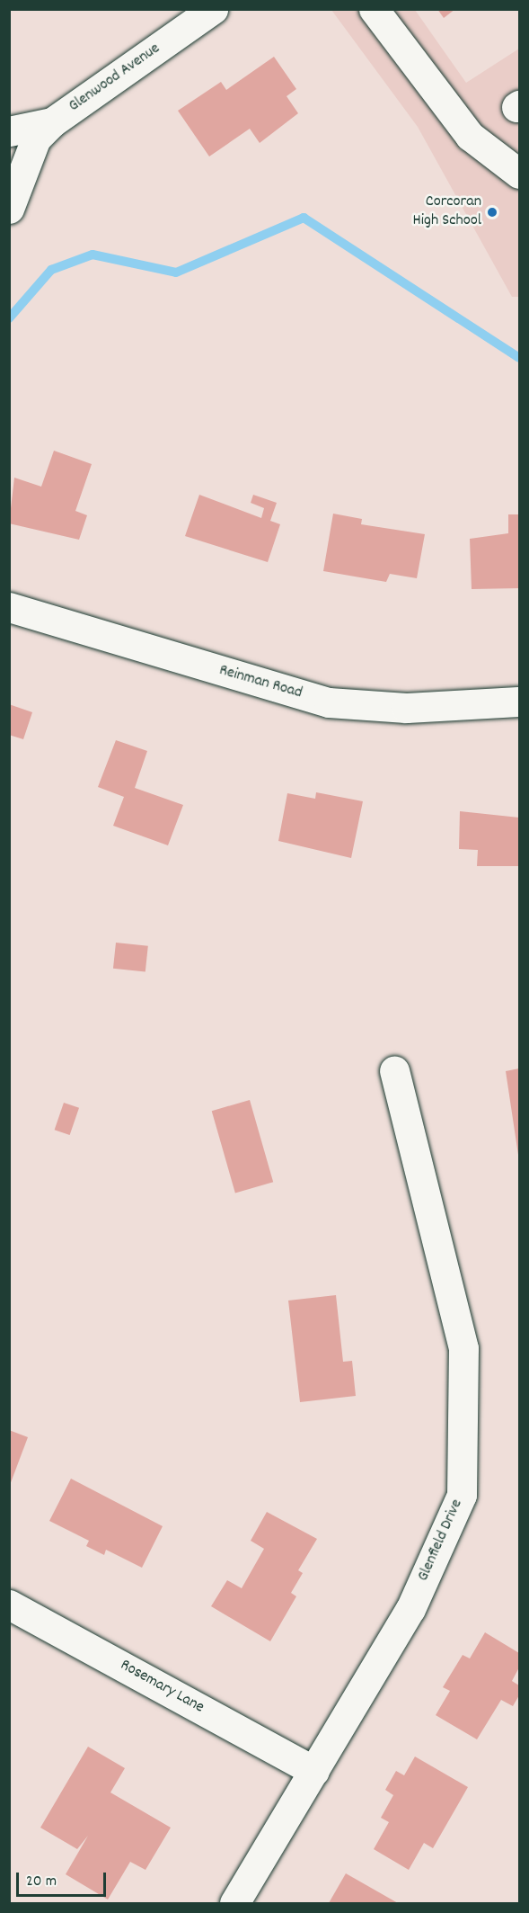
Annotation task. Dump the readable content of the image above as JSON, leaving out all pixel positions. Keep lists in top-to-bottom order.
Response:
{
  "streets": {
    "street": [
      "Glenwood Avenue",
      "Reinman Road",
      "Glenfield Drive",
      "Rosemary Lane"
    ]
  },
  "crossings": [
    ["Glenfield Drive", "Rosemary Lane"]
  ],
  "places": ["Corcoran High School"],
  "scale_bar": "20 m"
}
